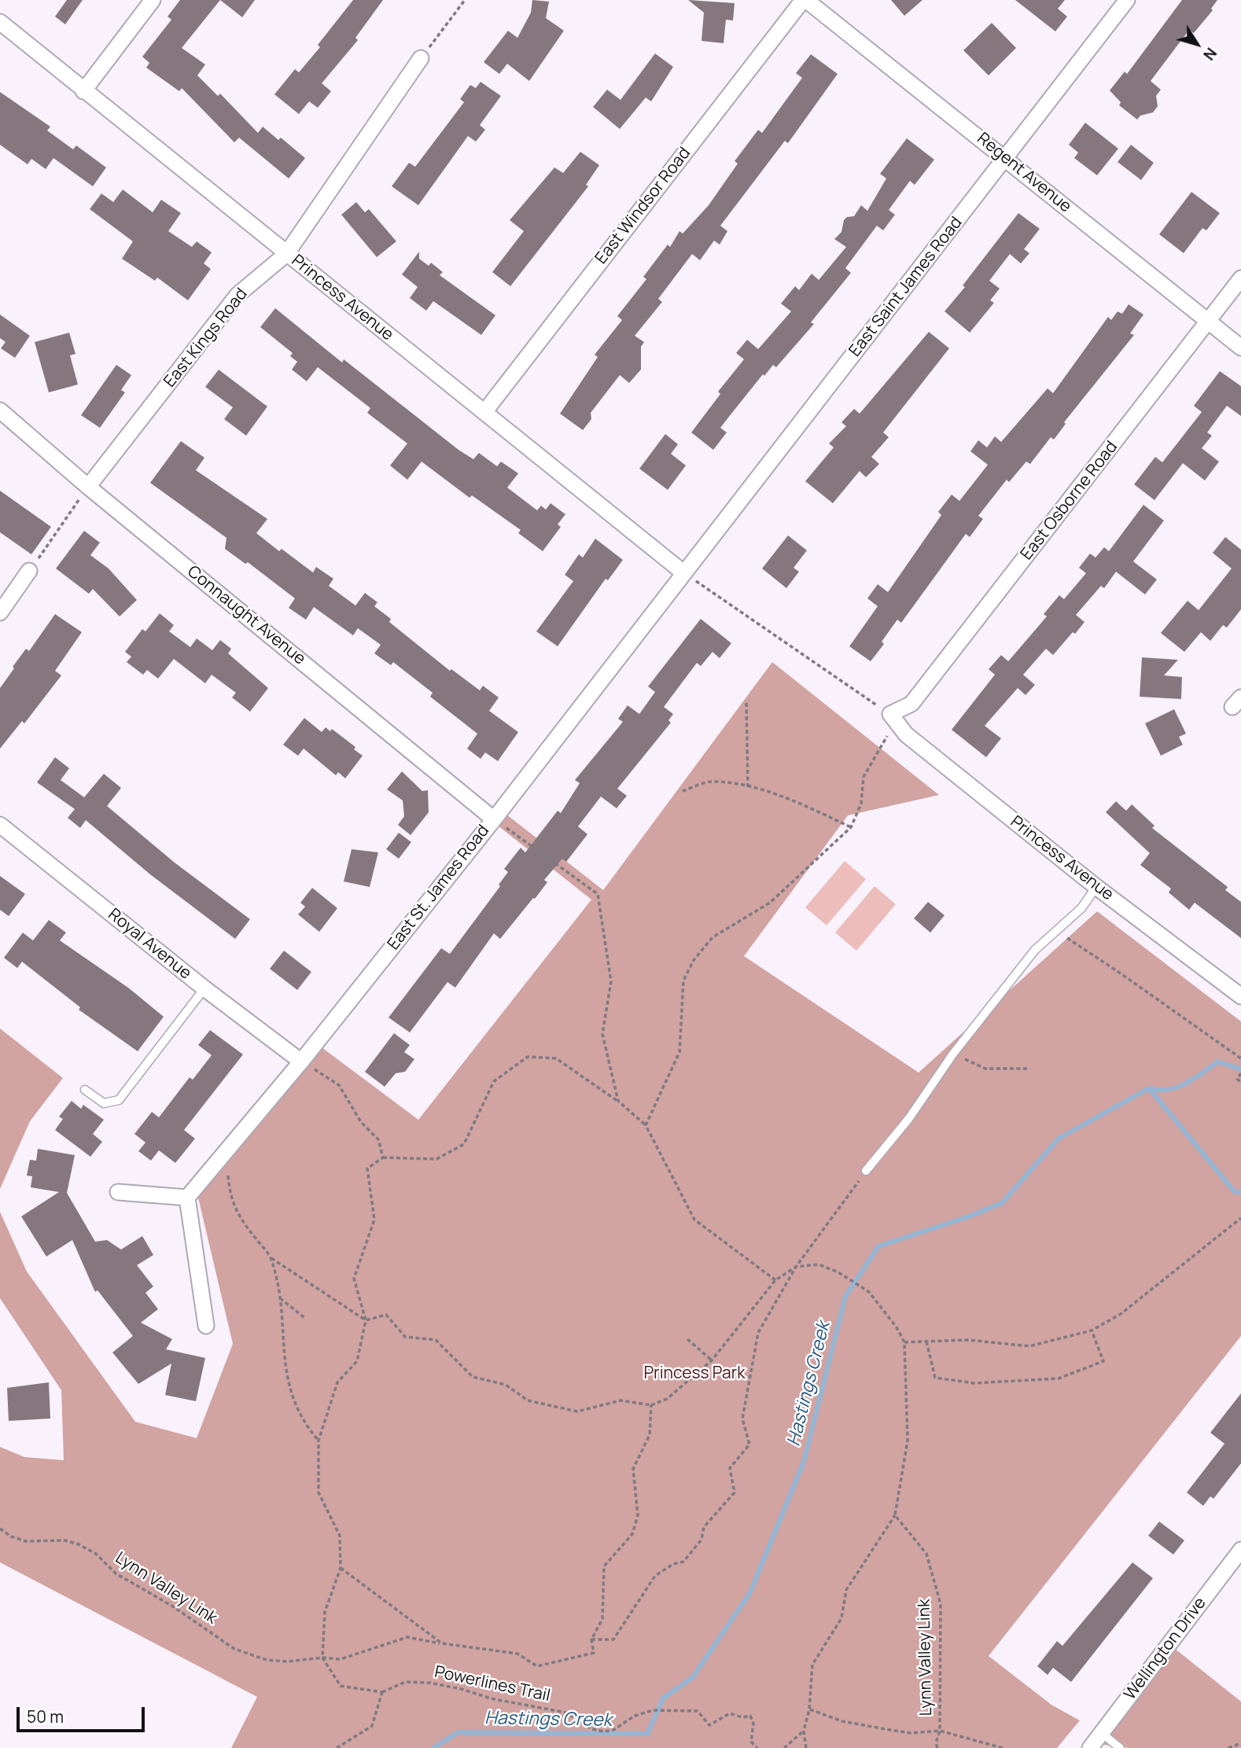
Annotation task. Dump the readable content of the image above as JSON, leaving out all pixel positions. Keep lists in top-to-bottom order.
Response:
{
  "streets": {
    "street": [
      "Regent Avenue",
      "East Windsor Road",
      "East Saint James Road",
      "Princess Avenue",
      "East Kings Road",
      "East Osborne Road",
      "Connaught Avenue",
      "East St. James Road",
      "Royal Avenue",
      "Wellington Drive"
    ],
    "path": ["Lynn Valley Link", "Powerlines Trail"]
  },
  "crossings": [
    ["Regent Avenue", "East Windsor Road"],
    ["Regent Avenue", "East Saint James Road"],
    ["Regent Avenue", "East Osborne Road"],
    ["East Windsor Road", "Princess Avenue"],
    ["East Saint James Road", "Princess Avenue"],
    ["East Saint James Road", "East St. James Road"],
    ["Princess Avenue", "East Kings Road"],
    ["Princess Avenue", "East Osborne Road"],
    ["Princess Avenue", "East St. James Road"],
    ["East Kings Road", "Connaught Avenue"],
    ["Connaught Avenue", "East St. James Road"],
    ["East St. James Road", "Royal Avenue"]
  ],
  "water": ["Hastings Creek"],
  "parks": ["Princess Park"],
  "scale_bar": "50 m",
  "north": "bottom right"
}
